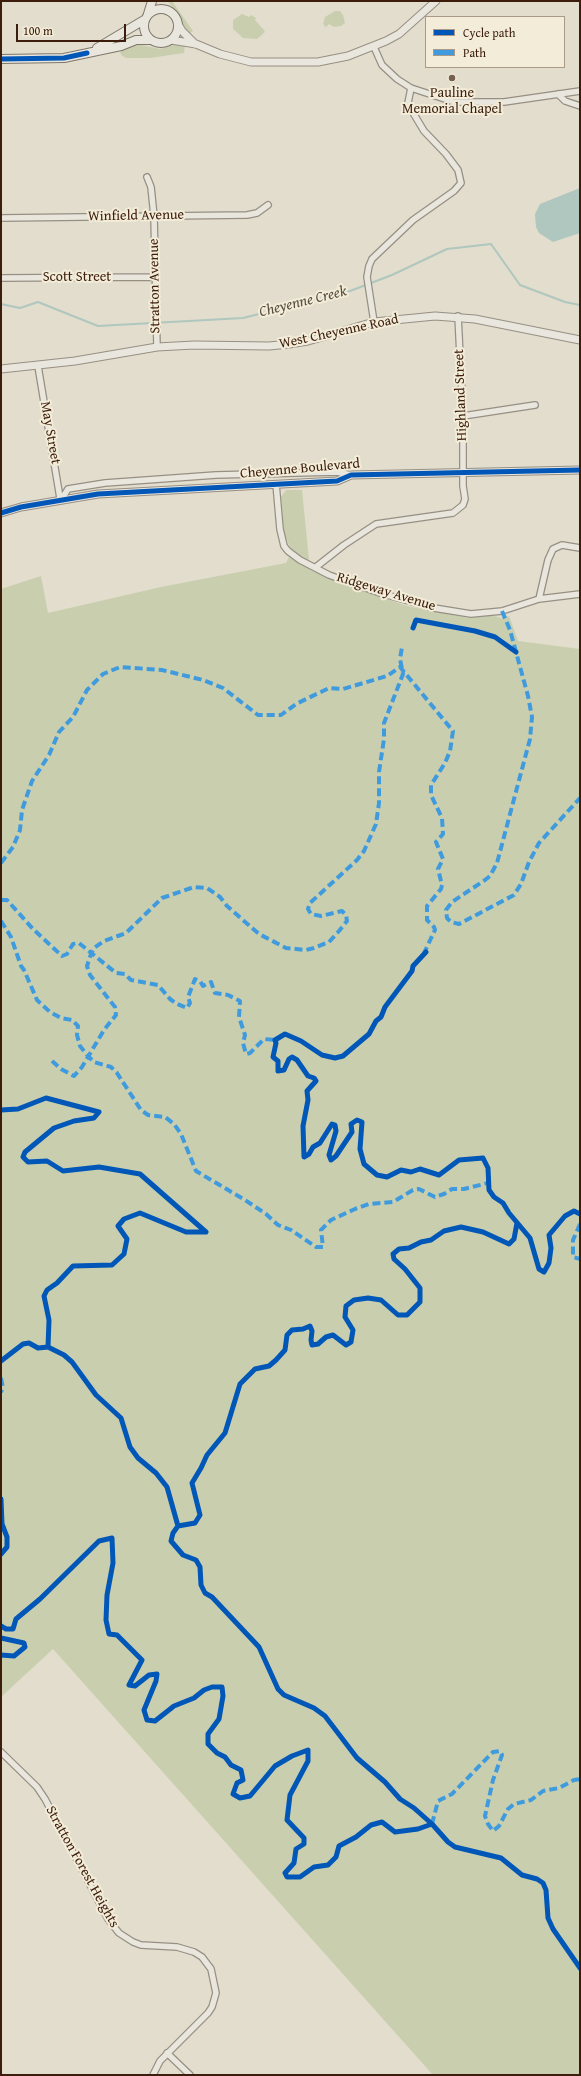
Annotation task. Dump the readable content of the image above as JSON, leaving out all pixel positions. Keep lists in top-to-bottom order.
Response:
{
  "streets": {
    "street": [
      "Winfield Avenue",
      "Scott Street",
      "Stratton Avenue",
      "West Cheyenne Road",
      "Highland Street",
      "May Street",
      "Cheyenne Boulevard",
      "Ridgeway Avenue",
      "Stratton Forest Heights"
    ]
  },
  "crossings": [
    ["Winfield Avenue", "Stratton Avenue"],
    ["Scott Street", "Stratton Avenue"],
    ["Stratton Avenue", "West Cheyenne Road"],
    ["West Cheyenne Road", "Highland Street"],
    ["West Cheyenne Road", "May Street"],
    ["Highland Street", "Cheyenne Boulevard"],
    ["Highland Street", "Ridgeway Avenue"],
    ["May Street", "Cheyenne Boulevard"],
    ["Cheyenne Boulevard", "Ridgeway Avenue"]
  ],
  "water": ["Cheyenne Creek"],
  "places": ["Pauline Memorial Chapel"],
  "legend": ["Cycle path", "Path"],
  "scale_bar": "100 m"
}
